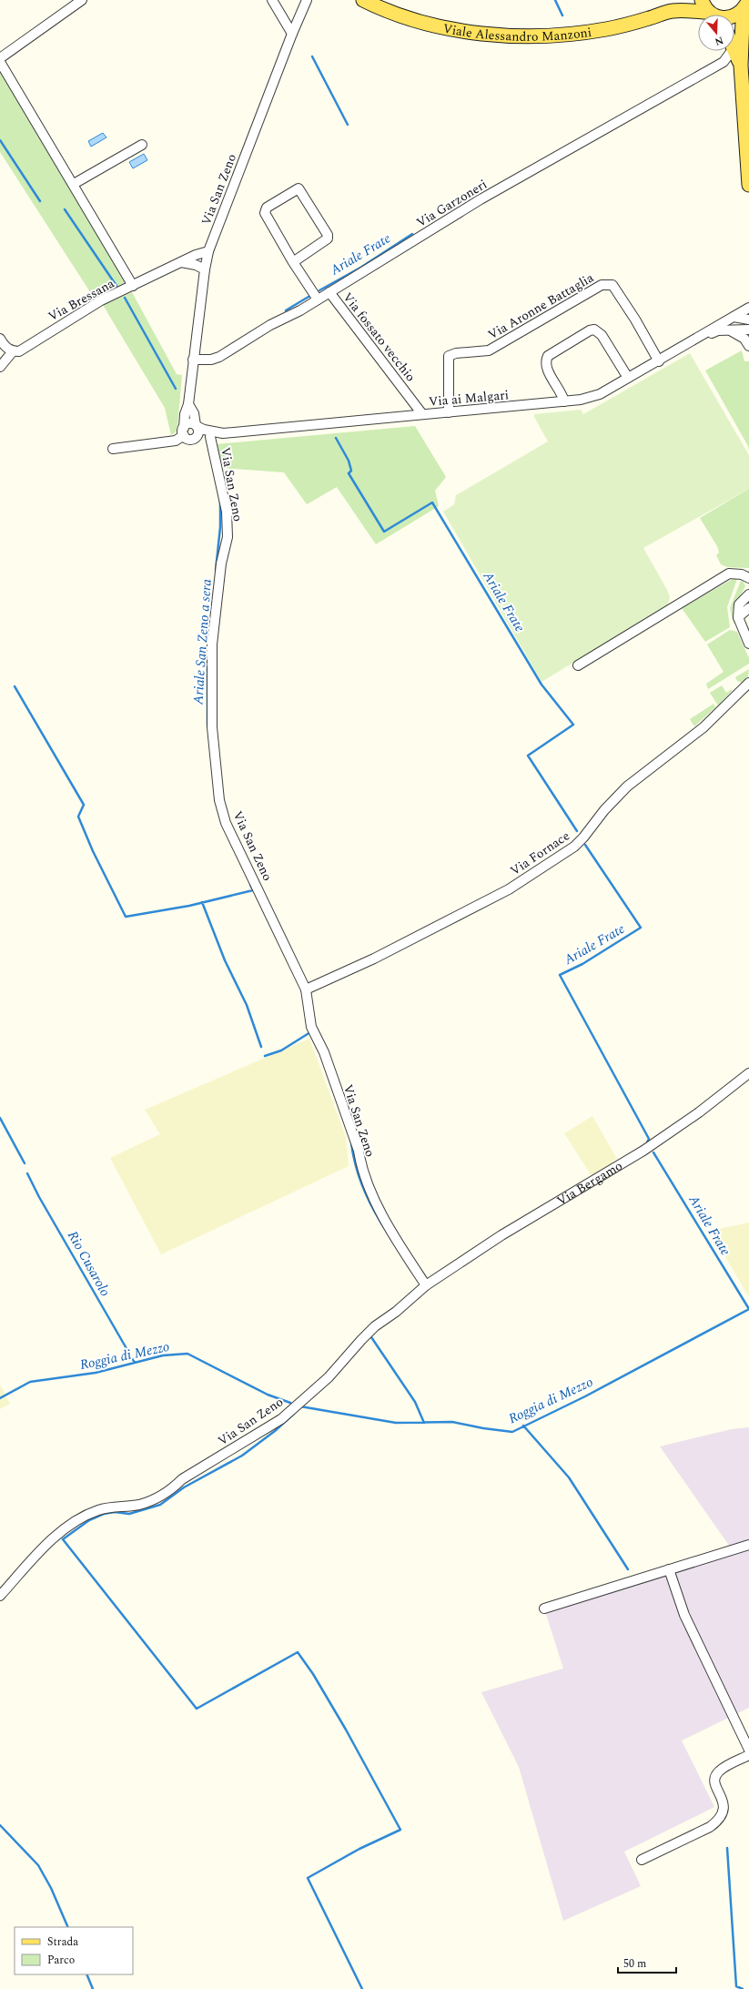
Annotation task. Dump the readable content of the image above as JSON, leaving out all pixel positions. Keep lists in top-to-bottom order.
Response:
{
  "streets": {
    "main road": ["Viale Alessandro Manzoni"],
    "street": [
      "Via San Zeno",
      "Via Garzoneri",
      "Via Bressana",
      "Via Aronne Battaglia",
      "Via fossato vecchio",
      "Via ai Malgari",
      "Via Fornace",
      "Via Bergamo"
    ]
  },
  "crossings": [
    ["Via San Zeno", "Via Garzoneri"],
    ["Via San Zeno", "Via Bressana"],
    ["Via San Zeno", "Via Fornace"],
    ["Via San Zeno", "Via Bergamo"],
    ["Via Garzoneri", "Via fossato vecchio"],
    ["Via Aronne Battaglia", "Via ai Malgari"],
    ["Via fossato vecchio", "Via ai Malgari"]
  ],
  "water": [
    "Ariale Frate",
    "Ariale San Zeno a sera",
    "Rio Cusarolo",
    "Roggia di Mezzo"
  ],
  "legend": ["Strada", "Parco"],
  "scale_bar": "50 m",
  "north": "bottom"
}
